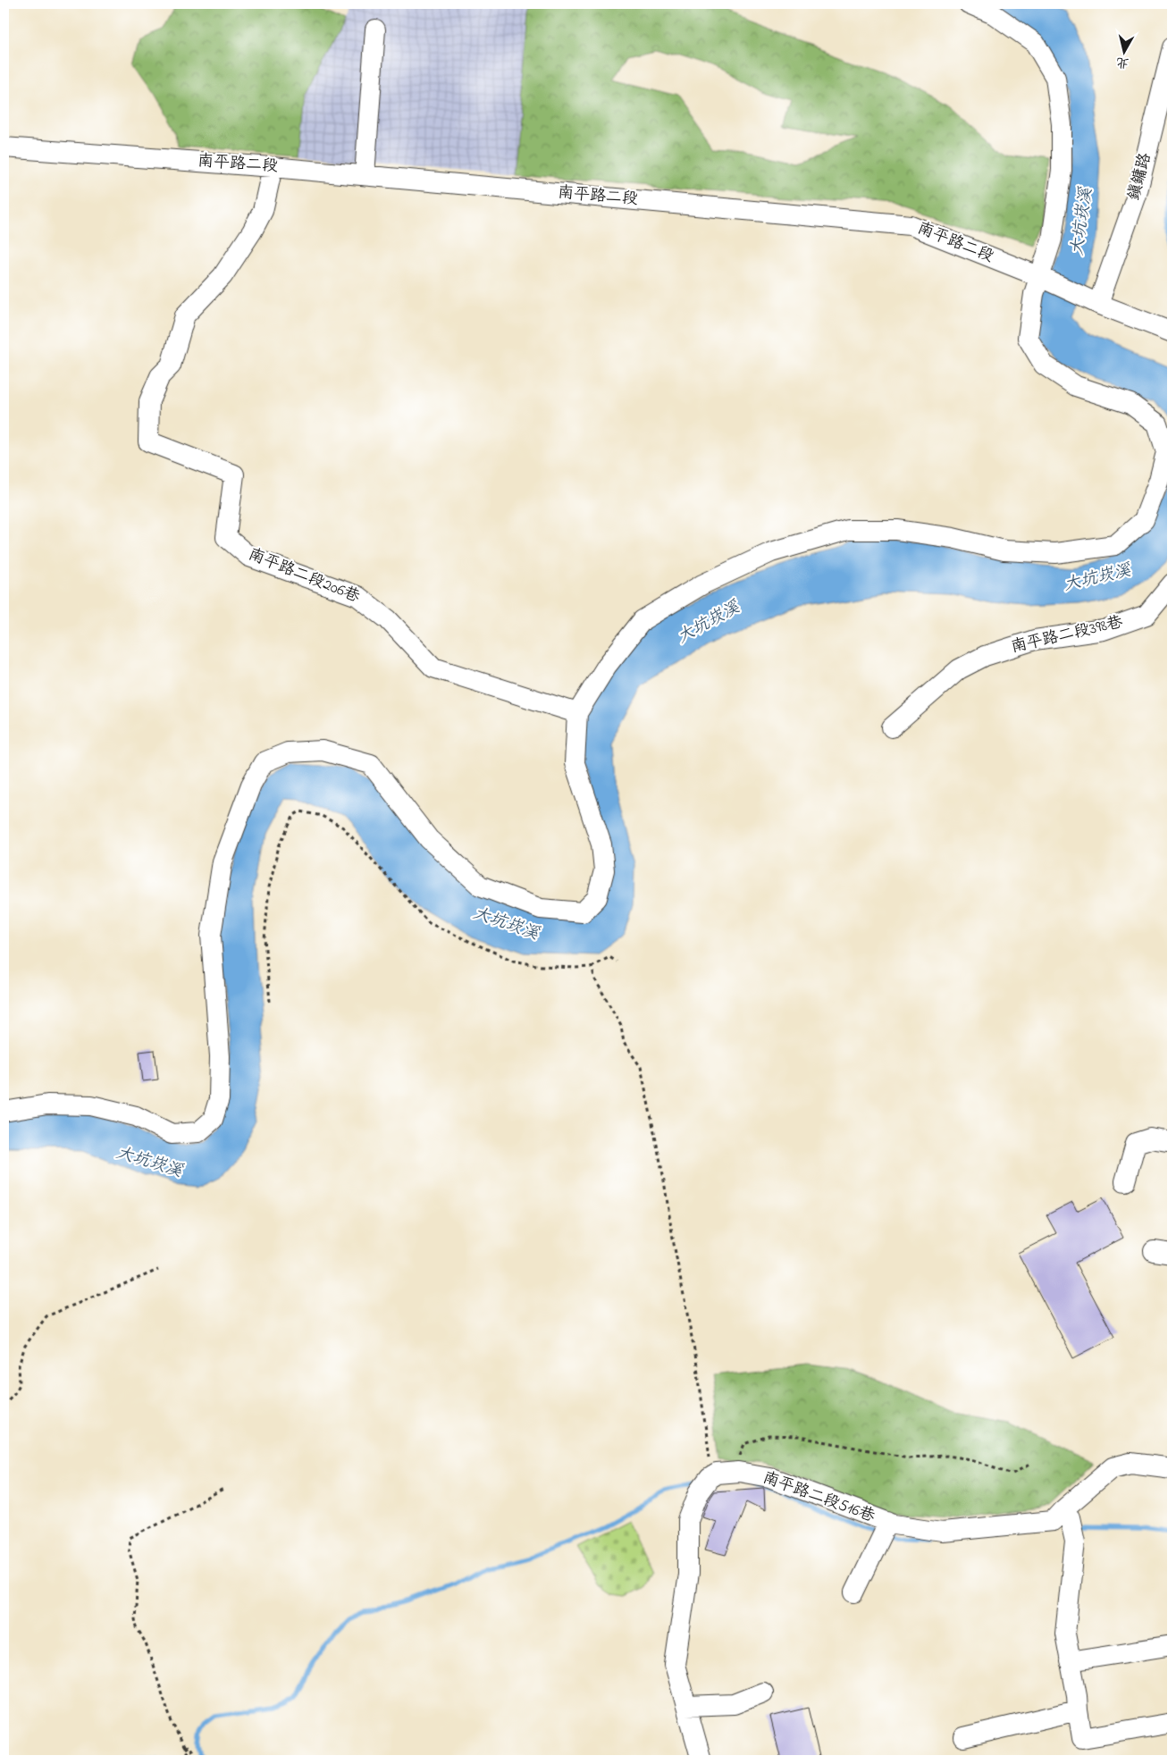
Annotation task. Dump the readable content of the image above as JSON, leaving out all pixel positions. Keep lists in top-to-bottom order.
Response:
{
  "streets": {
    "street": [
      "南平路二段",
      "鎮鏞路",
      "南平路二段206巷",
      "南平路二段398巷",
      "南平路二段516巷"
    ]
  },
  "crossings": [
    ["南平路二段", "鎮鏞路"],
    ["南平路二段", "南平路二段206巷"]
  ],
  "water": ["大坑崁溪"],
  "north": "bottom"
}
